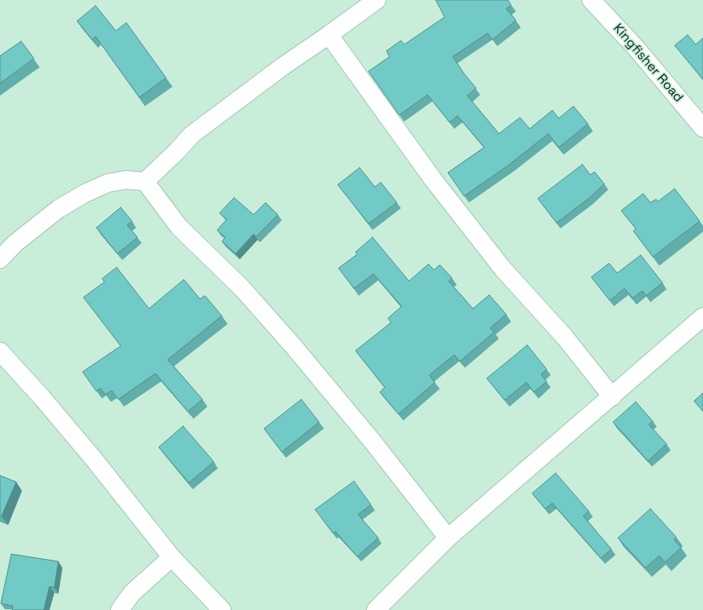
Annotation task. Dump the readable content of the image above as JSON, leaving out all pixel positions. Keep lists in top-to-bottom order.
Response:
{
  "streets": {
    "street": ["Kingfisher Road"]
  }
}
